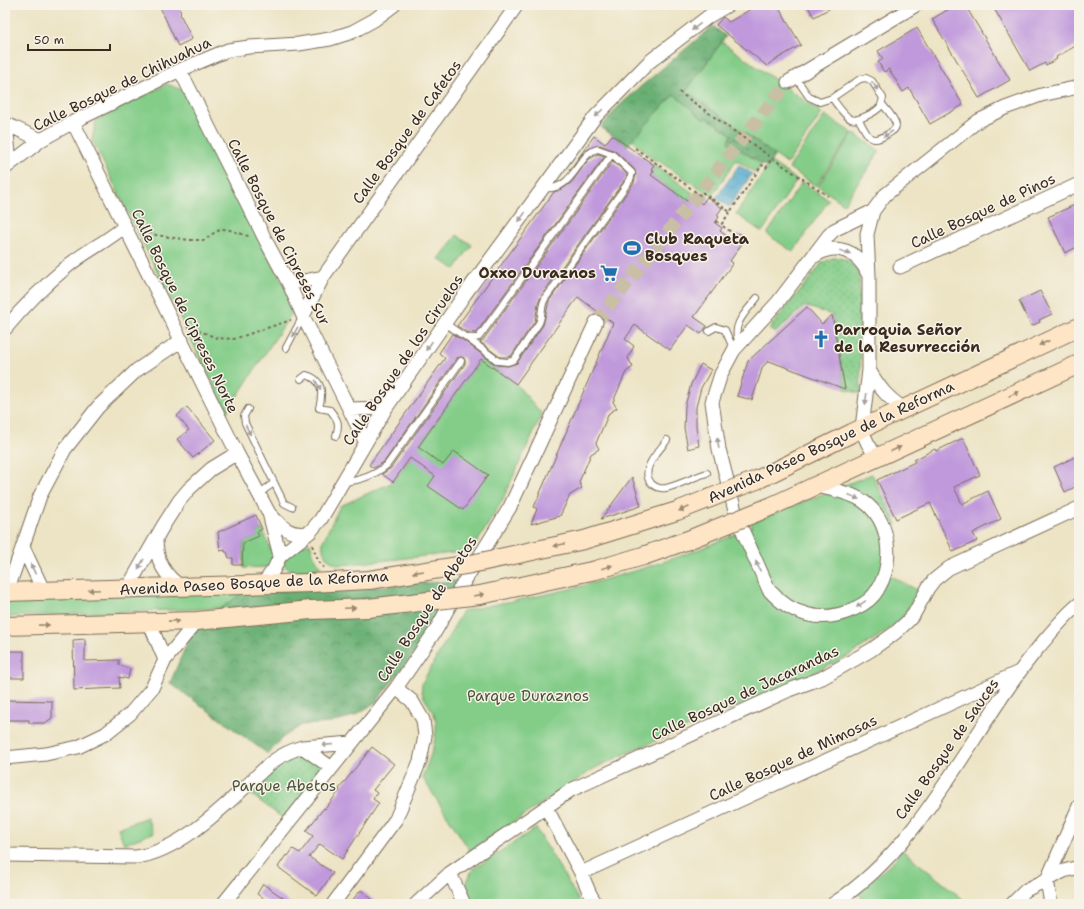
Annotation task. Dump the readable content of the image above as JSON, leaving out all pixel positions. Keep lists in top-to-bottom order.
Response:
{
  "streets": {
    "main road": ["Avenida Paseo Bosque de la Reforma"],
    "street": [
      "Calle Bosque de Chihuahua",
      "Calle Bosque de Cafetos",
      "Calle Bosque de Pinos",
      "Calle Bosque de Cipreses Sur",
      "Calle Bosque de Cipreses Norte",
      "Calle Bosque de los Ciruelos",
      "Calle Bosque de Abetos",
      "Calle Bosque de Jacarandas",
      "Calle Bosque de Sauces",
      "Calle Bosque de Mimosas"
    ]
  },
  "crossings": [
    ["Calle Bosque de Chihuahua", "Calle Bosque de Cipreses Sur"],
    ["Calle Bosque de Chihuahua", "Calle Bosque de Cipreses Norte"],
    ["Calle Bosque de Cafetos", "Calle Bosque de Cipreses Sur"],
    ["Calle Bosque de Cipreses Sur", "Calle Bosque de los Ciruelos"],
    ["Calle Bosque de Cipreses Norte", "Calle Bosque de los Ciruelos"],
    ["Calle Bosque de Cipreses Norte", "Avenida Paseo Bosque de la Reforma"],
    ["Calle Bosque de los Ciruelos", "Avenida Paseo Bosque de la Reforma"],
    ["Calle Bosque de Sauces", "Calle Bosque de Mimosas"]
  ],
  "one_way": ["Calle Bosque de los Ciruelos"],
  "parks": ["Parque Duraznos", "Parque Abetos"],
  "places": {
    "sports": ["Club Raqueta Bosques"],
    "supermarket": ["Oxxo Duraznos"],
    "church": ["Parroquia Señor de la Resurrección"]
  },
  "scale_bar": "50 m"
}
